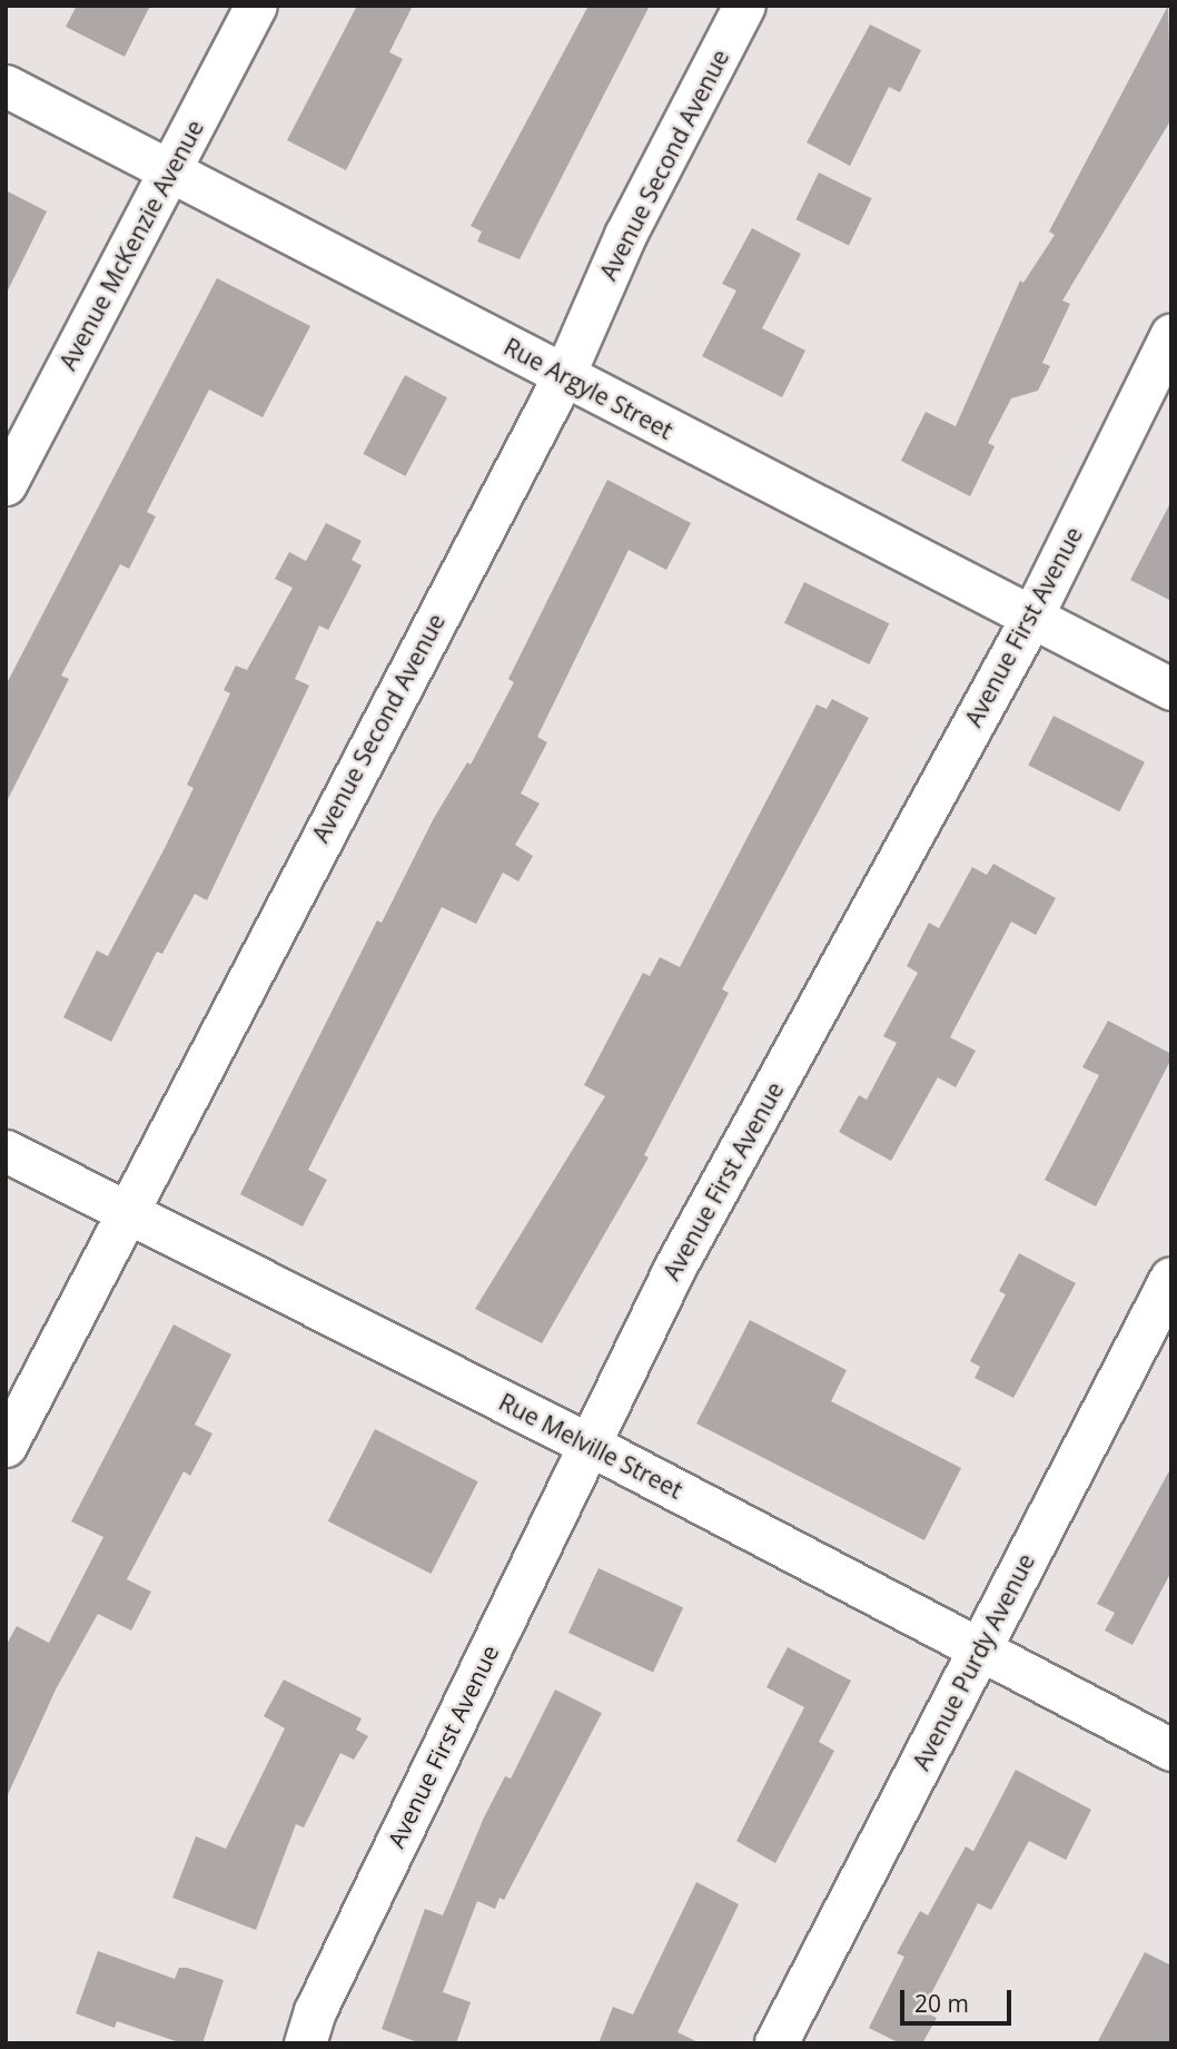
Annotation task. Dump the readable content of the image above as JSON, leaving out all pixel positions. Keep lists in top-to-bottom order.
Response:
{
  "streets": {
    "street": [
      "Avenue Second Avenue",
      "Avenue McKenzie Avenue",
      "Rue Argyle Street",
      "Avenue First Avenue",
      "Rue Melville Street",
      "Avenue Purdy Avenue"
    ]
  },
  "crossings": [
    ["Avenue Second Avenue", "Rue Argyle Street"],
    ["Avenue Second Avenue", "Rue Melville Street"],
    ["Avenue McKenzie Avenue", "Rue Argyle Street"],
    ["Rue Argyle Street", "Avenue First Avenue"],
    ["Avenue First Avenue", "Rue Melville Street"],
    ["Rue Melville Street", "Avenue Purdy Avenue"]
  ],
  "scale_bar": "20 m"
}
